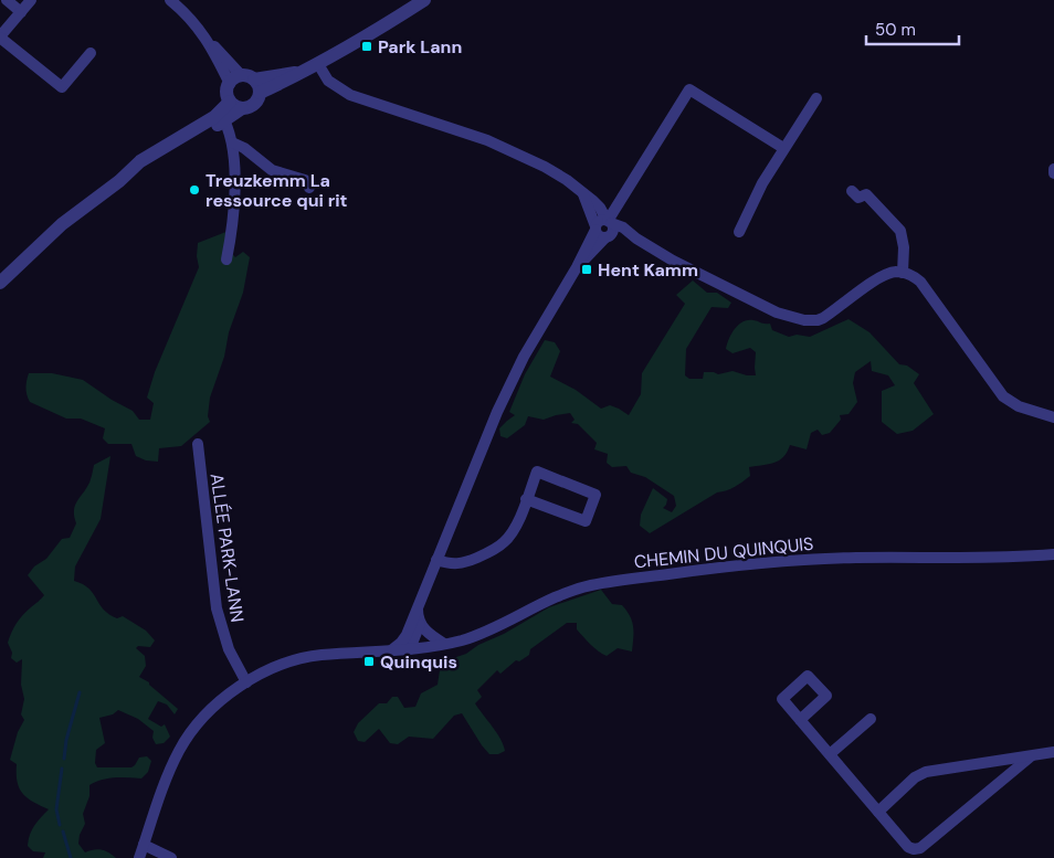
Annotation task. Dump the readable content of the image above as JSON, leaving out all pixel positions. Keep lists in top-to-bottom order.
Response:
{
  "streets": {
    "street": ["ALLÉE PARK-LANN", "CHEMIN DU QUINQUIS"]
  },
  "crossings": [
    ["ALLÉE PARK-LANN", "CHEMIN DU QUINQUIS"]
  ],
  "places": {
    "transit": ["Park Lann", "Hent Kamm", "Quinquis"],
    "other": ["Treuzkemm La ressource qui rit"]
  },
  "scale_bar": "50 m"
}
